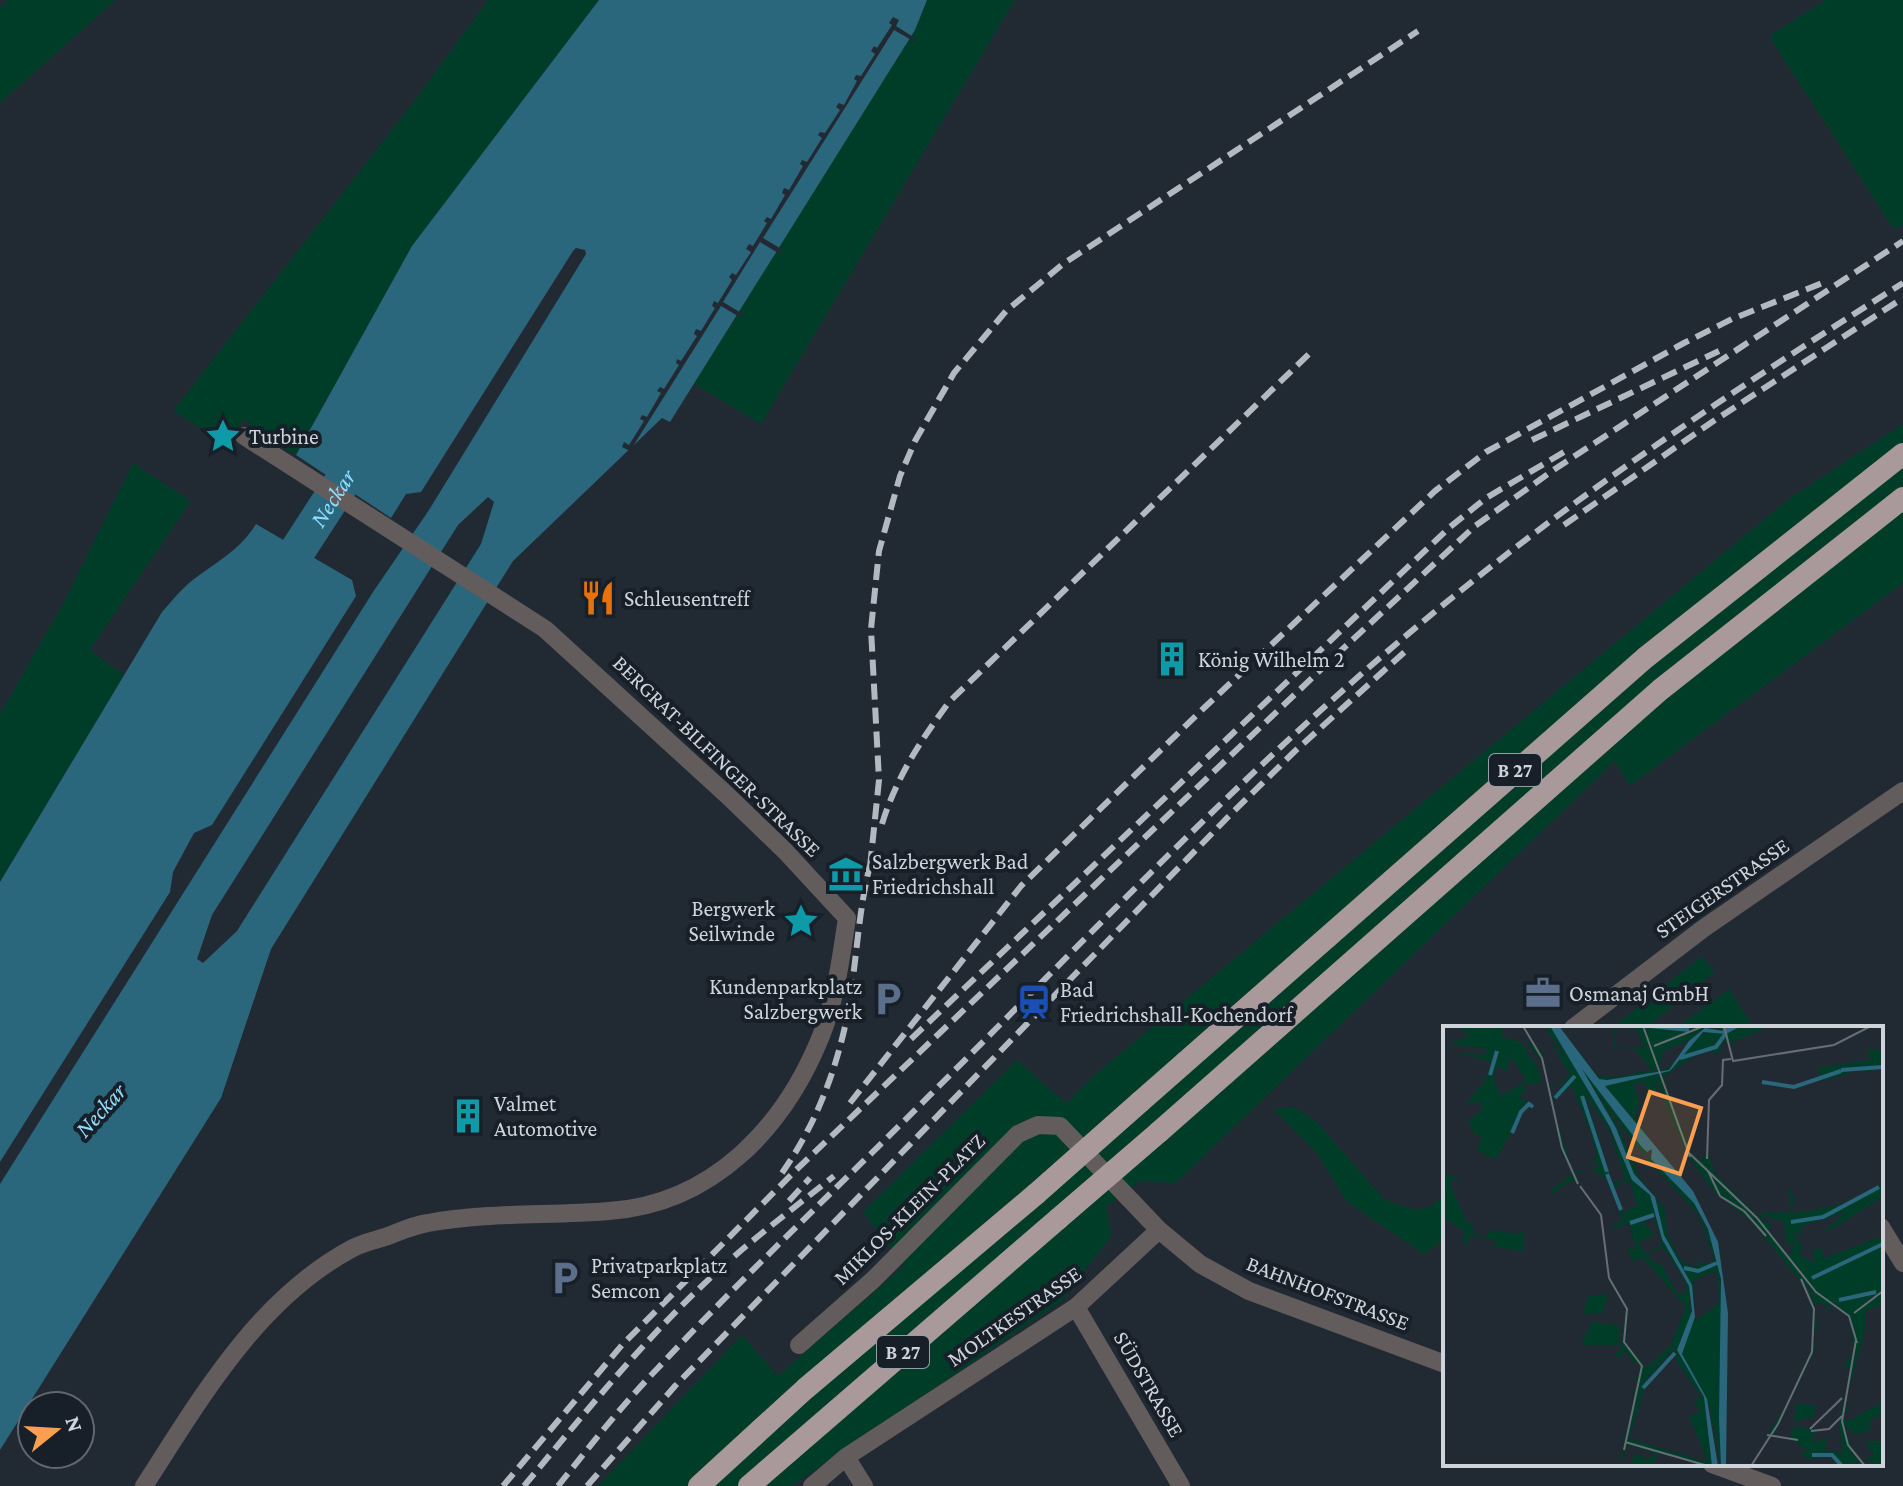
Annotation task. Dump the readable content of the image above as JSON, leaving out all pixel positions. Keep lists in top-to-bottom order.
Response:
{
  "streets": {
    "highway": ["B 27"],
    "street": [
      "BERGRAT-BILFINGER-STRASSE",
      "STEIGERSTRASSE",
      "MIKLOS-KLEIN-PLATZ",
      "BAHNHOFSTRASSE",
      "MOLTKESTRASSE",
      "SÜDSTRASSE"
    ]
  },
  "crossings": [
    ["MIKLOS-KLEIN-PLATZ", "BAHNHOFSTRASSE"],
    ["BAHNHOFSTRASSE", "MOLTKESTRASSE"],
    ["MOLTKESTRASSE", "SÜDSTRASSE"]
  ],
  "water": ["Neckar"],
  "places": {
    "place": ["Turbine", "Bergwerk Seilwinde"],
    "restaurant": ["Schleusentreff"],
    "building": ["König Wilhelm 2", "Valmet Automotive"],
    "museum": ["Salzbergwerk Bad Friedrichshall"],
    "office": ["Osmanaj GmbH"],
    "parking": ["Kundenparkplatz Salzbergwerk", "Privatparkplatz Semcon"],
    "station": ["Bad Friedrichshall-Kochendorf"]
  },
  "north": "right"
}
